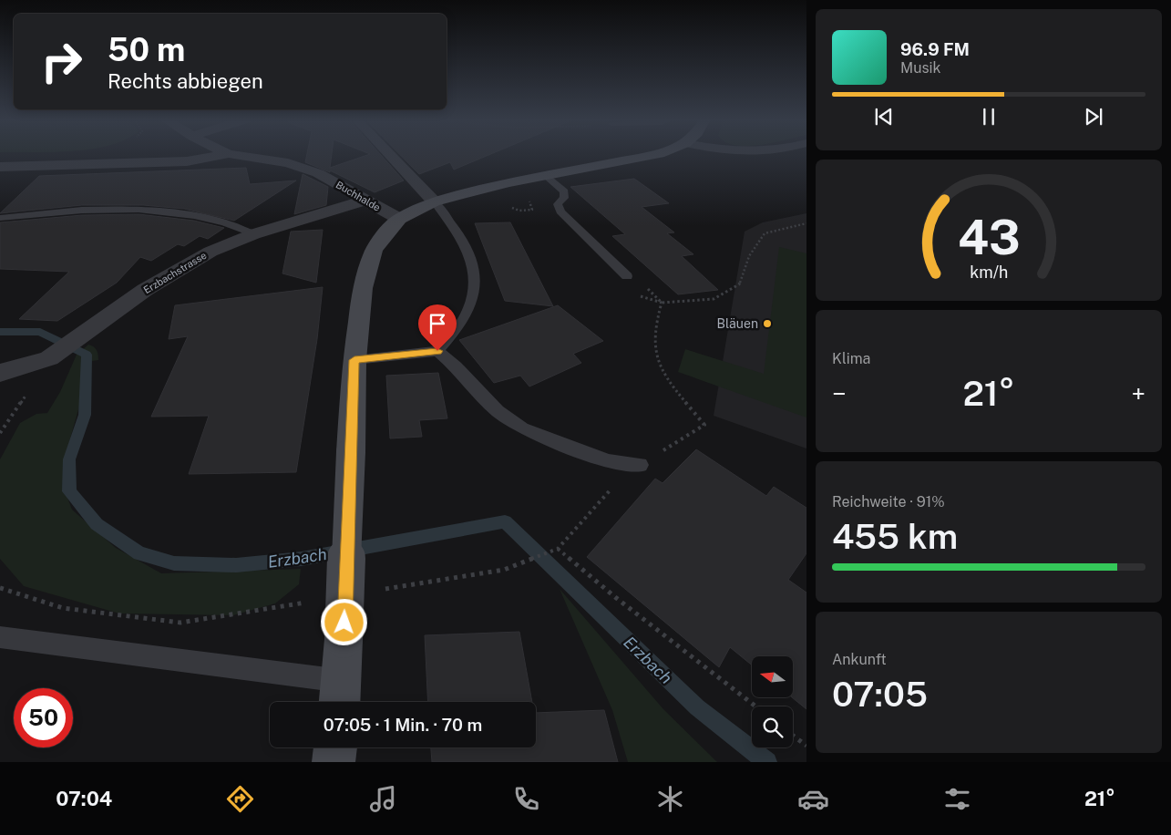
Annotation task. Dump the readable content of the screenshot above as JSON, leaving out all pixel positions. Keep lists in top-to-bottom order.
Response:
{
  "streets": {
    "street": ["Buchhalde", "Erzbachstrasse"]
  },
  "crossings": [
    ["Buchhalde", "Erzbachstrasse"]
  ],
  "water": ["Erzbach"],
  "places": ["Bläuen"],
  "north": "left",
  "page": {
    "turn": ["50 m", "Rechts abbiegen"],
    "song": ["96.9 FM", "Musik"],
    "tile": [
      "Klima",
      ["Reichweite · 91%", "455 km"],
      ["Ankunft", "07:05"]
    ],
    "heat": ["−", "21°", "+"],
    "limit": "50",
    "trip": "07:05 · 1 Min. · 70 m",
    "tabs": ["07:04", "21°"],
    "gauge": ["43", "km/h"]
  }
}
